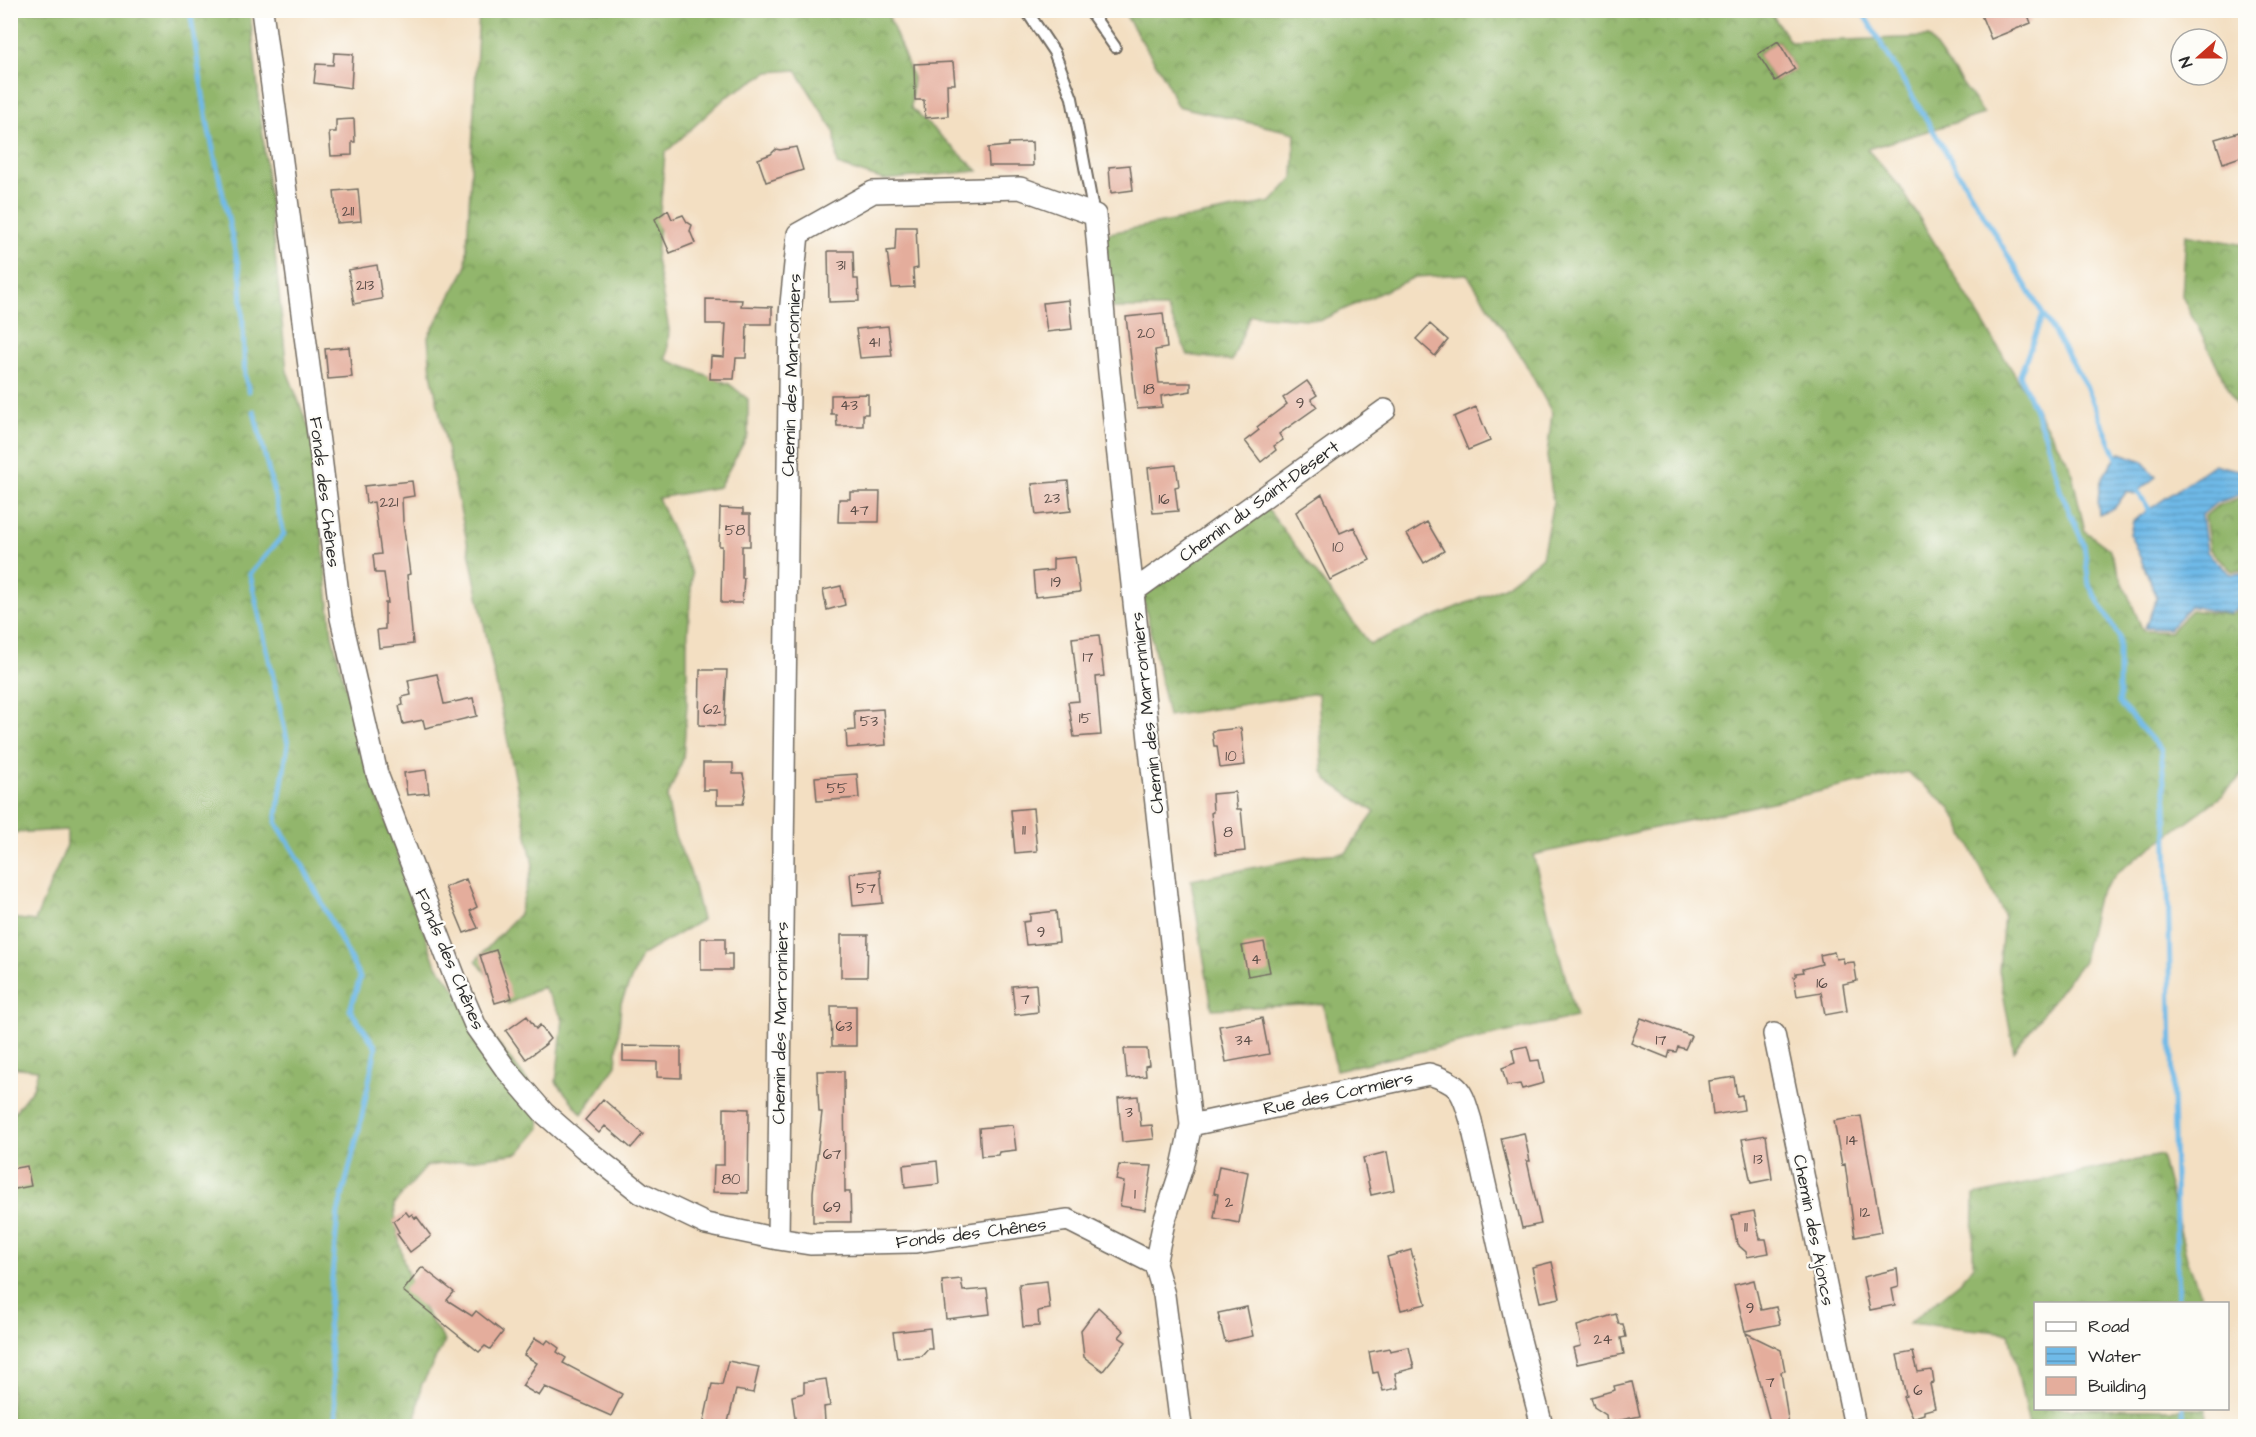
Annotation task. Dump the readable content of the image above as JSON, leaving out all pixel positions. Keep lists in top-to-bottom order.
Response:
{
  "streets": {
    "street": [
      "Chemin des Marronniers",
      "Fonds des Chênes",
      "Chemin du Saint-Désert",
      "Rue des Cormiers",
      "Chemin des Ajoncs"
    ]
  },
  "crossings": [
    ["Chemin des Marronniers", "Fonds des Chênes"],
    ["Chemin des Marronniers", "Chemin du Saint-Désert"],
    ["Chemin des Marronniers", "Rue des Cormiers"]
  ],
  "house_numbers": [
    "211",
    "31",
    "213",
    "20",
    "41",
    "18",
    "9",
    "43",
    "23",
    "16",
    "221",
    "47",
    "58",
    "10",
    "19",
    "17",
    "62",
    "15",
    "53",
    "10",
    "55",
    "11",
    "8",
    "57",
    "9",
    "4",
    "16",
    "7",
    "63",
    "34",
    "17",
    "3",
    "14",
    "67",
    "13",
    "80",
    "1",
    "2",
    "69",
    "12",
    "11",
    "9",
    "24",
    "7",
    "6"
  ],
  "legend": ["Road", "Water", "Building"],
  "north": "left"
}
